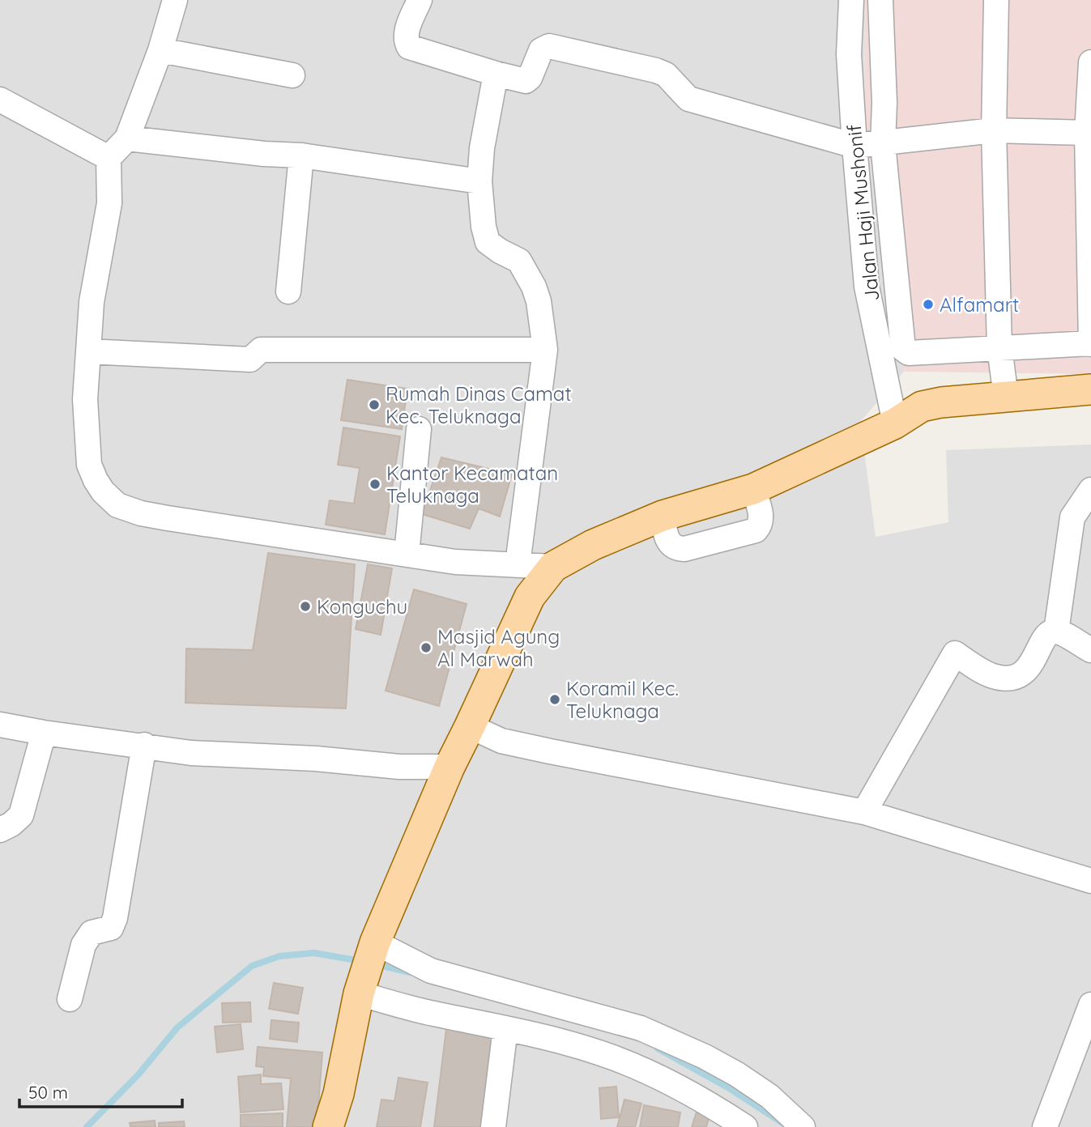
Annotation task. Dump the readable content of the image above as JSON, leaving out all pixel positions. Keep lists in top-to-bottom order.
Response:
{
  "streets": {
    "street": ["Jalan Haji Mushonif"]
  },
  "places": [
    "Alfamart",
    "Rumah Dinas Camat Kec. Teluknaga",
    "Kantor Kecamatan Teluknaga",
    "Konguchu",
    "Masjid Agung Al Marwah",
    "Koramil Kec. Teluknaga"
  ],
  "scale_bar": "50 m"
}
